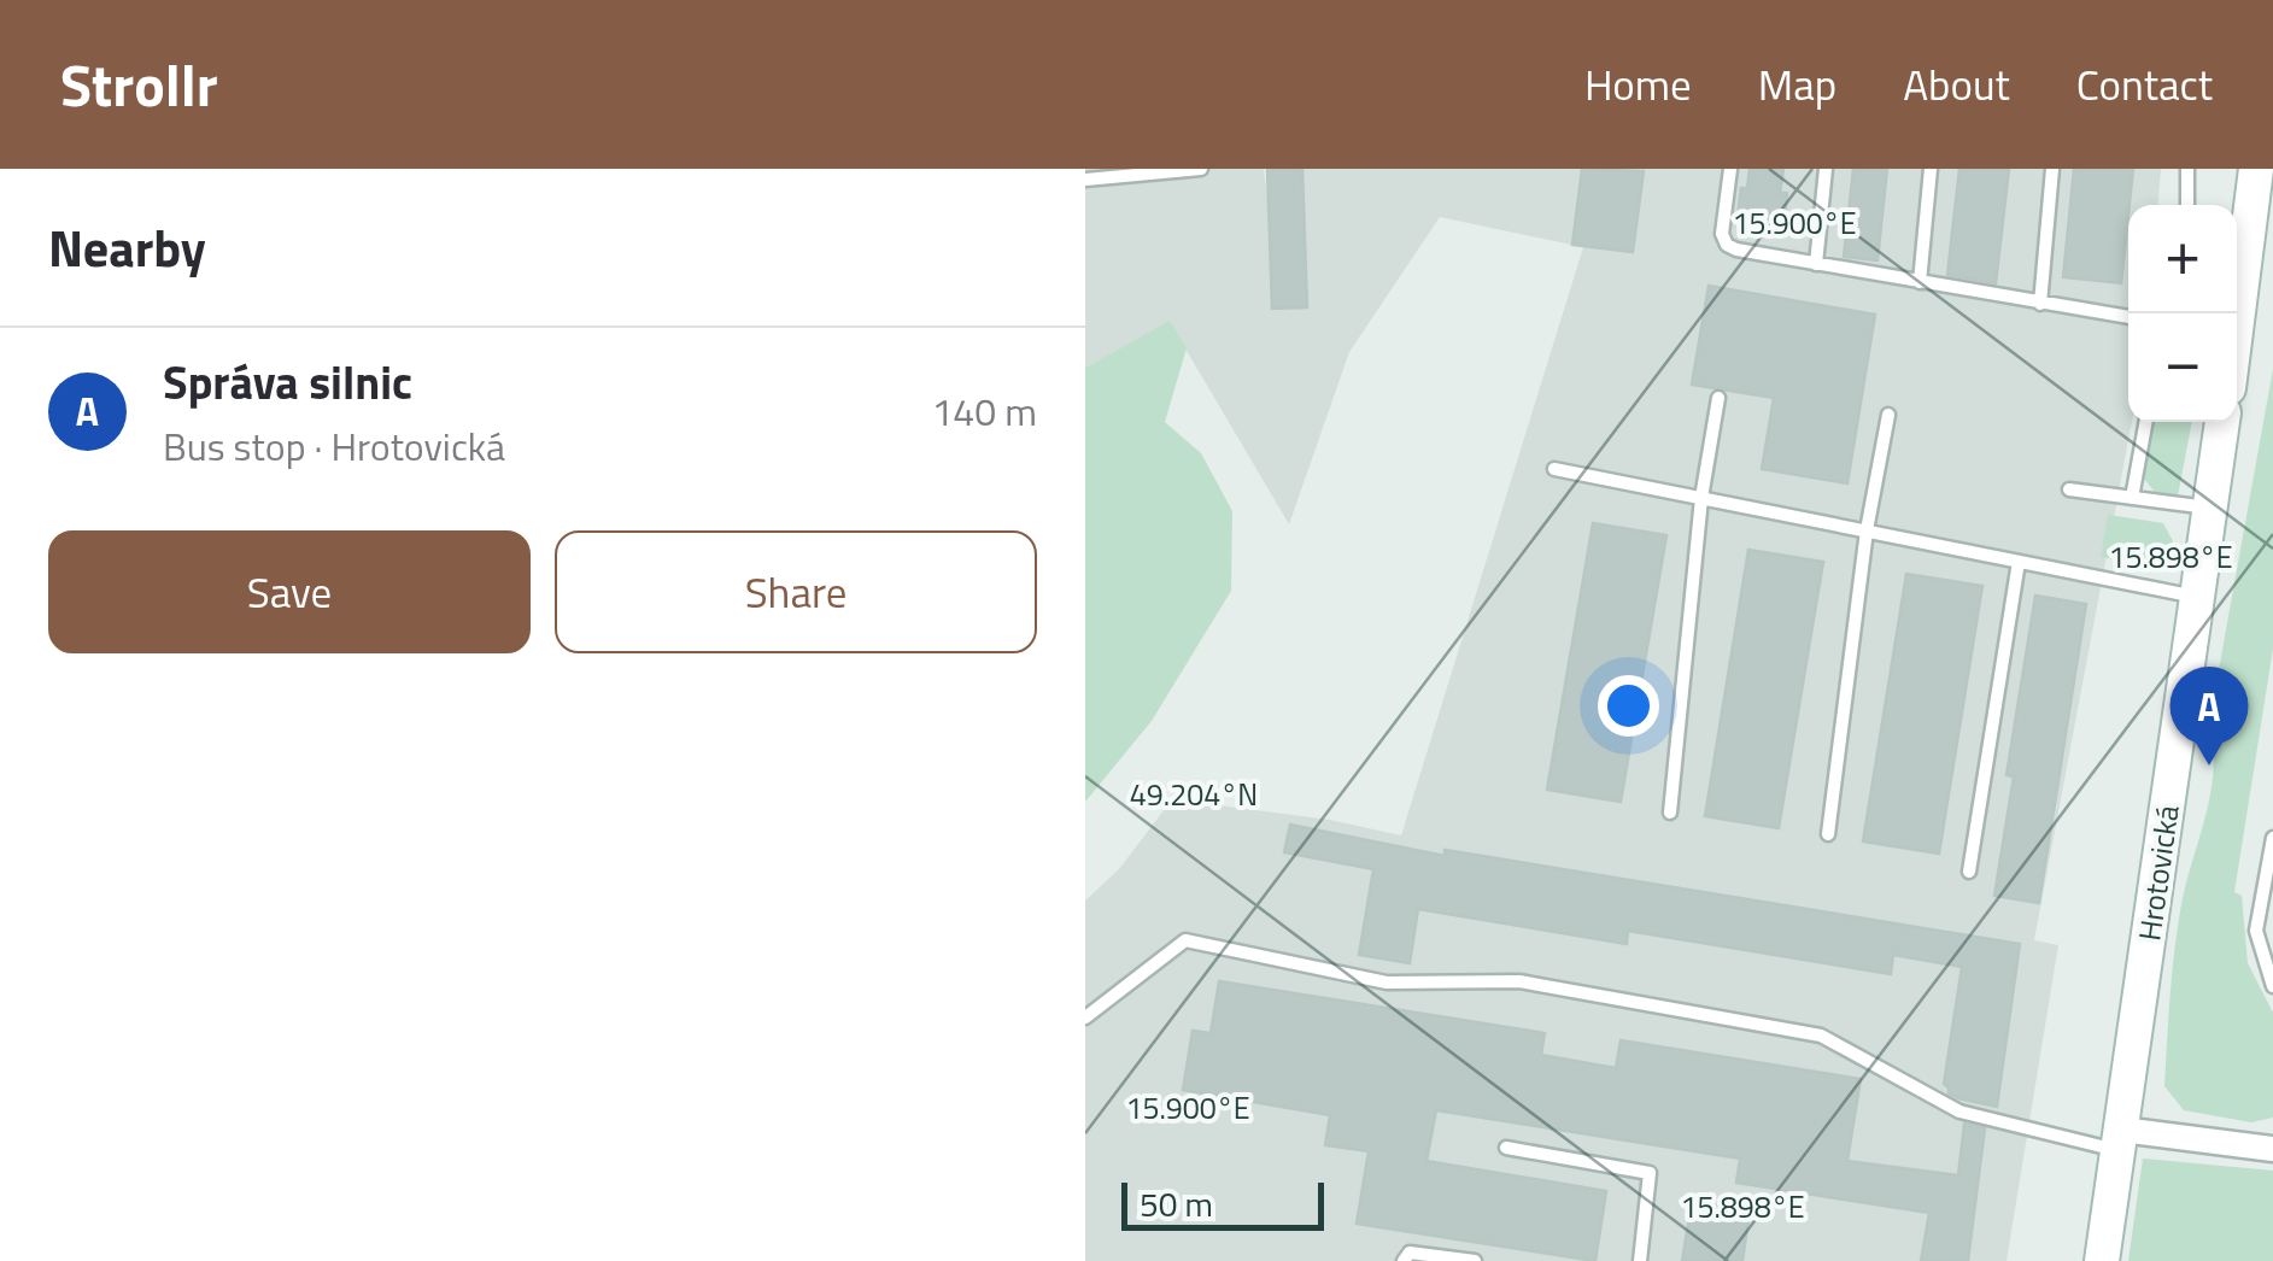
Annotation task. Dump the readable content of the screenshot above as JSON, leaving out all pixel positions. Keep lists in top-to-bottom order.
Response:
{
  "streets": {
    "main road": ["Hrotovická"]
  },
  "scale_bar": "50 m",
  "page": {
    "header": "Strollr",
    "nav": [
      "Home",
      "Map",
      "About",
      "Contact"
    ],
    "heading": "Nearby",
    "map_buttons": ["+", "−"],
    "list": [
      {
        "mark": "A",
        "name": "Správa silnic",
        "note": "Bus stop · Hrotovická",
        "value": "140 m"
      }
    ],
    "buttons": ["Save", "Share"],
    "pins": "A",
    "scale": "50 m"
  },
  "coordinates": ["15.900°E", "15.898°E", "49.204°N"]
}
